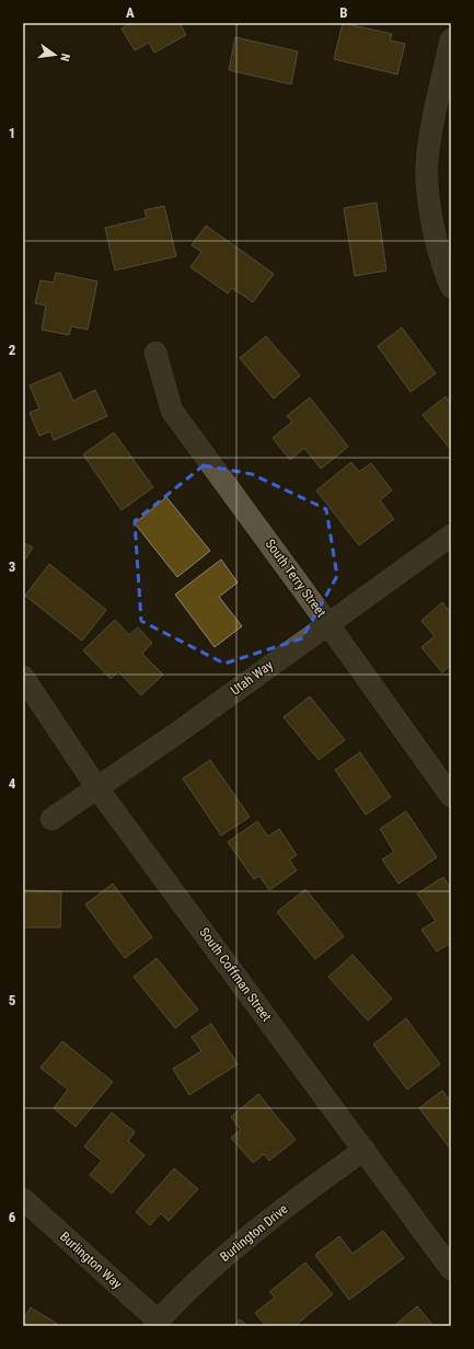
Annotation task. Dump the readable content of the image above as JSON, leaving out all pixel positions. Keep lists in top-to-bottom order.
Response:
{
  "streets": {
    "street": [
      "South Terry Street",
      "Utah Way",
      "South Coffman Street",
      "Burlington Drive",
      "Burlington Way"
    ]
  },
  "crossings": [
    ["South Terry Street", "Utah Way"],
    ["Utah Way", "South Coffman Street"],
    ["South Coffman Street", "Burlington Drive"],
    ["Burlington Drive", "Burlington Way"]
  ],
  "north": "right",
  "grid": {
    "columns": ["A", "B"],
    "rows": [
      "1",
      "2",
      "3",
      "4",
      "5",
      "6"
    ]
  }
}
